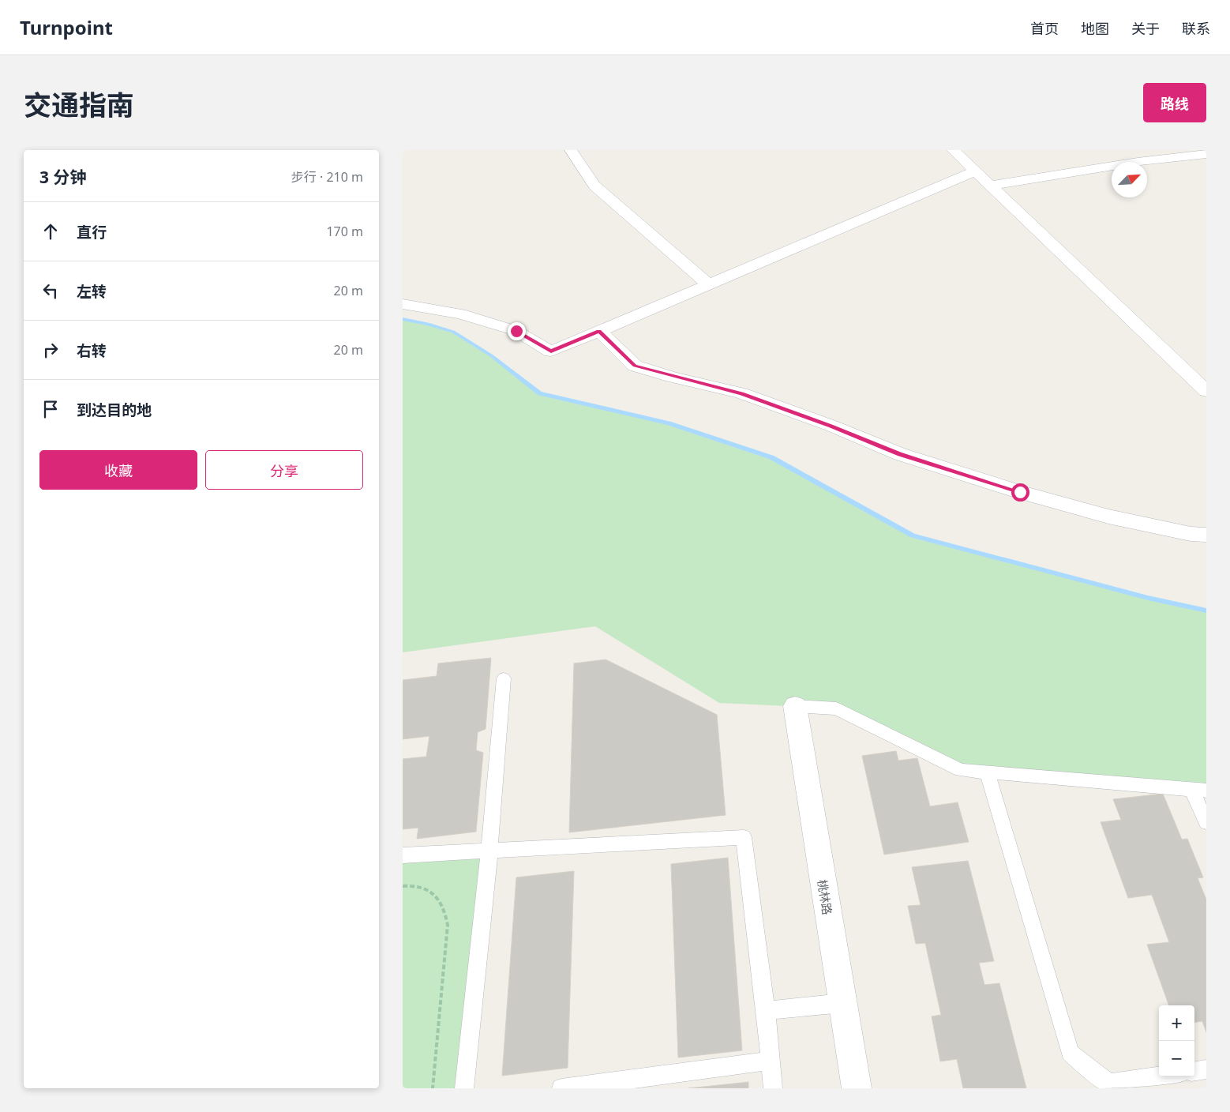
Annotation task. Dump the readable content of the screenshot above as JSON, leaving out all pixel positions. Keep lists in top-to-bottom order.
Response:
{
  "streets": {
    "street": ["桃林路"]
  },
  "north": "top right",
  "page": {
    "header": "Turnpoint",
    "nav": [
      "首页",
      "地图",
      "关于",
      "联系"
    ],
    "title": "交通指南",
    "buttons": [
      "路线",
      ["收藏", "分享"]
    ],
    "heading": ["3 分钟", "步行 · 210 m"],
    "list": [
      ["直行", "170 m"],
      ["左转", "20 m"],
      ["右转", "20 m"],
      "到达目的地"
    ],
    "map_buttons": ["+", "−"]
  }
}
